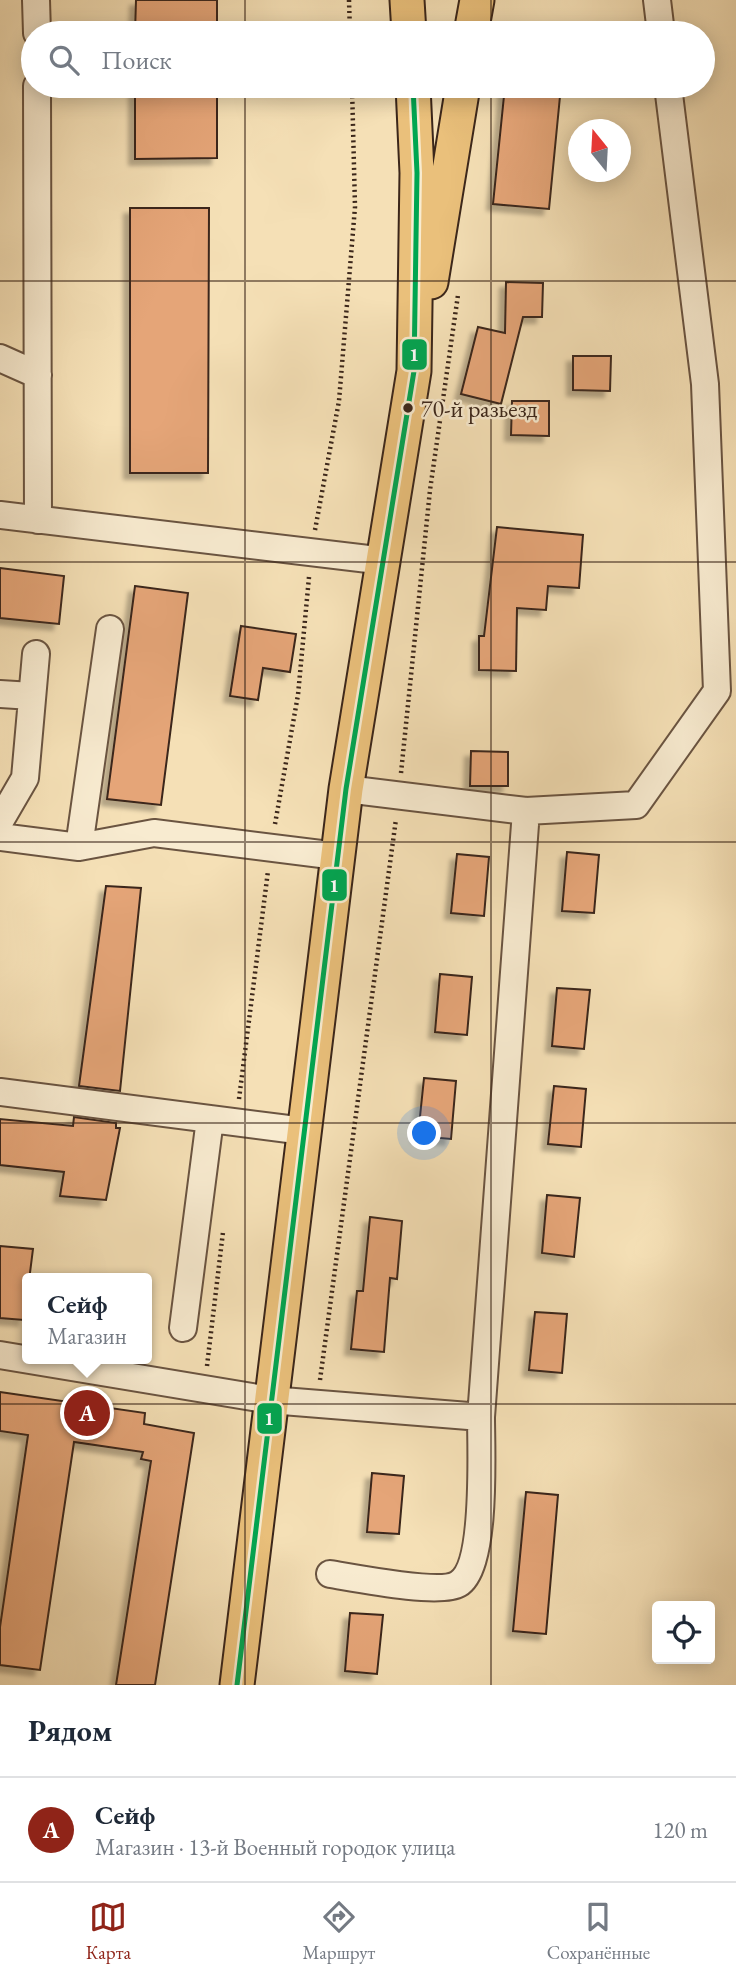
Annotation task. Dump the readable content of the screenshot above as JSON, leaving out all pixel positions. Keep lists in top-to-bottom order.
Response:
{
  "places": ["70-й разьезд"],
  "lines": ["transit line 1"],
  "north": "top",
  "page": {
    "search": "Поиск",
    "popup": ["Сейф", "Магазин"],
    "pins": "A",
    "heading": "Рядом",
    "list": [
      {
        "mark": "A",
        "name": "Сейф",
        "note": "Магазин · 13-й Военный городок улица",
        "value": "120 m"
      }
    ],
    "nav": ["Карта", "Маршрут", "Сохранённые"]
  }
}
